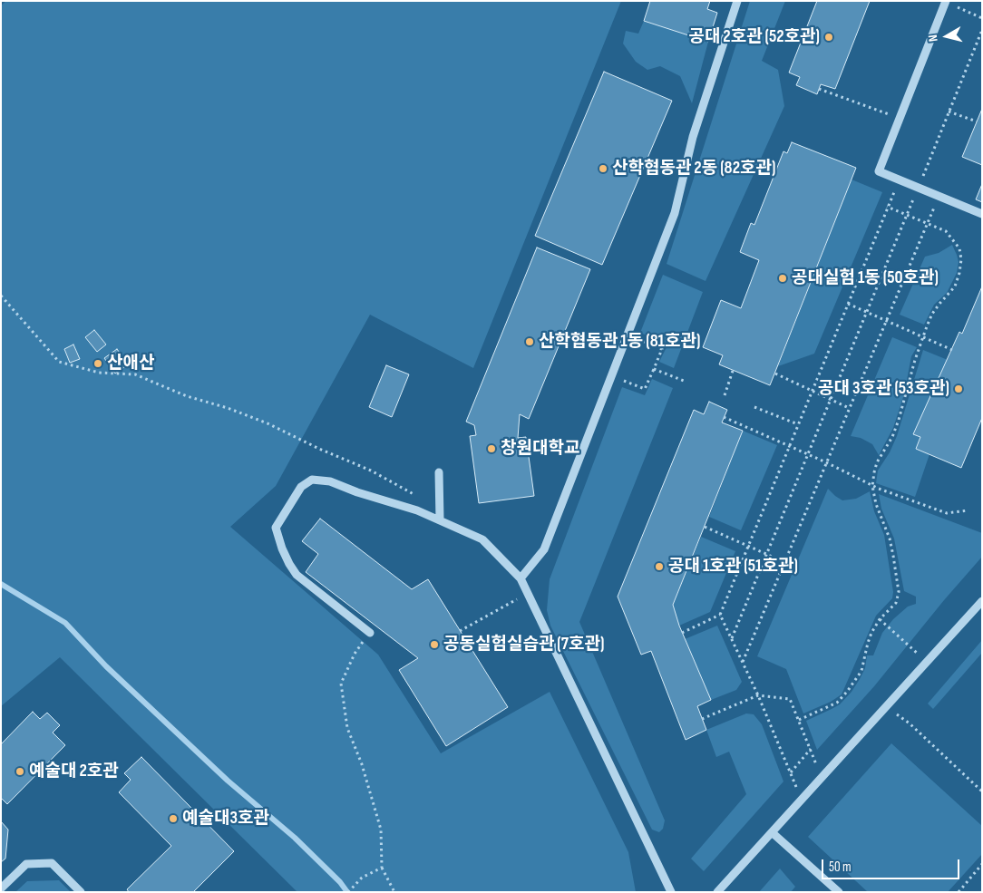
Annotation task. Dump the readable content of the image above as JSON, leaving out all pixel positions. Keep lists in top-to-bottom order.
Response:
{
  "places": [
    "공대 2호관 (52호관)",
    "산학협동관 2동 (82호관)",
    "공대실험 1동 (50호관)",
    "산학협동관 1동 (81호관)",
    "산애산",
    "공대 3호관 (53호관)",
    "창원대학교",
    "공대 1호관 (51호관)",
    "공동실험실습관 (7호관)",
    "예술대 2호관",
    "예술대3호관"
  ],
  "scale_bar": "50 m",
  "north": "left"
}
